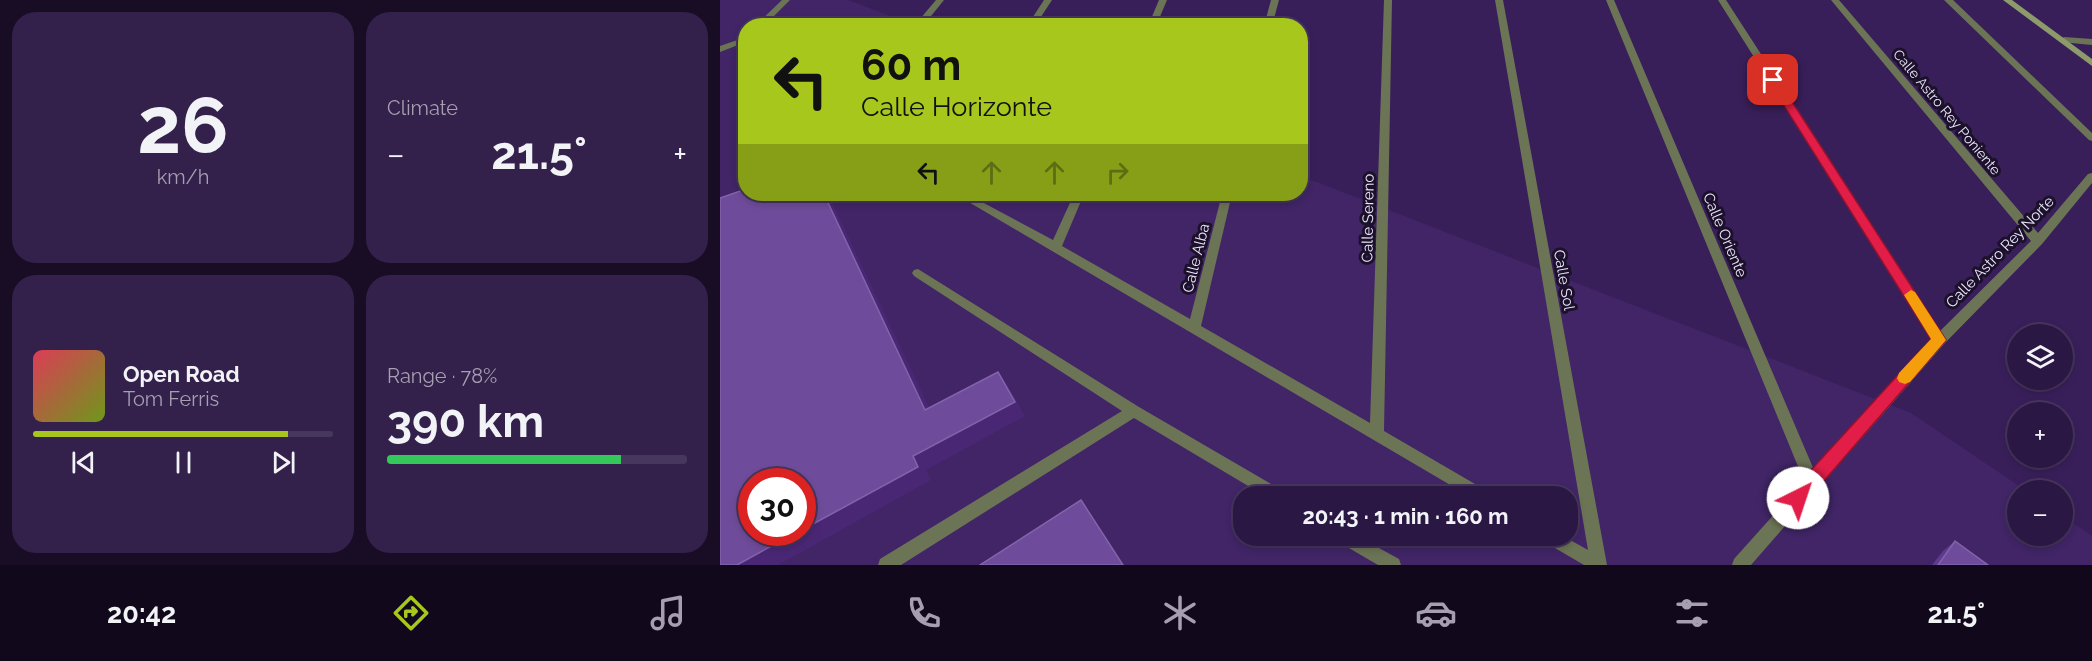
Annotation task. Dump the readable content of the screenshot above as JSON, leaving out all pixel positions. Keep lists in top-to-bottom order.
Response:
{
  "streets": {
    "street": [
      "Calle Astro Rey Poniente",
      "Calle Sereno",
      "Calle Oriente",
      "Calle Astro Rey Norte",
      "Calle Alba",
      "Calle Sol"
    ]
  },
  "crossings": [
    ["Calle Astro Rey Poniente", "Calle Astro Rey Norte"],
    ["Calle Oriente", "Calle Astro Rey Norte"]
  ],
  "page": {
    "tile": [
      ["26", "km/h"],
      "Climate",
      ["Range · 78%", "390 km"]
    ],
    "turn": ["60 m", "Calle Horizonte"],
    "heat": ["−", "21.5°", "+"],
    "map_buttons": ["+", "−"],
    "song": ["Open Road", "Tom Ferris"],
    "limit": "30",
    "trip": "20:43 · 1 min · 160 m",
    "tabs": ["20:42", "21.5°"]
  }
}
